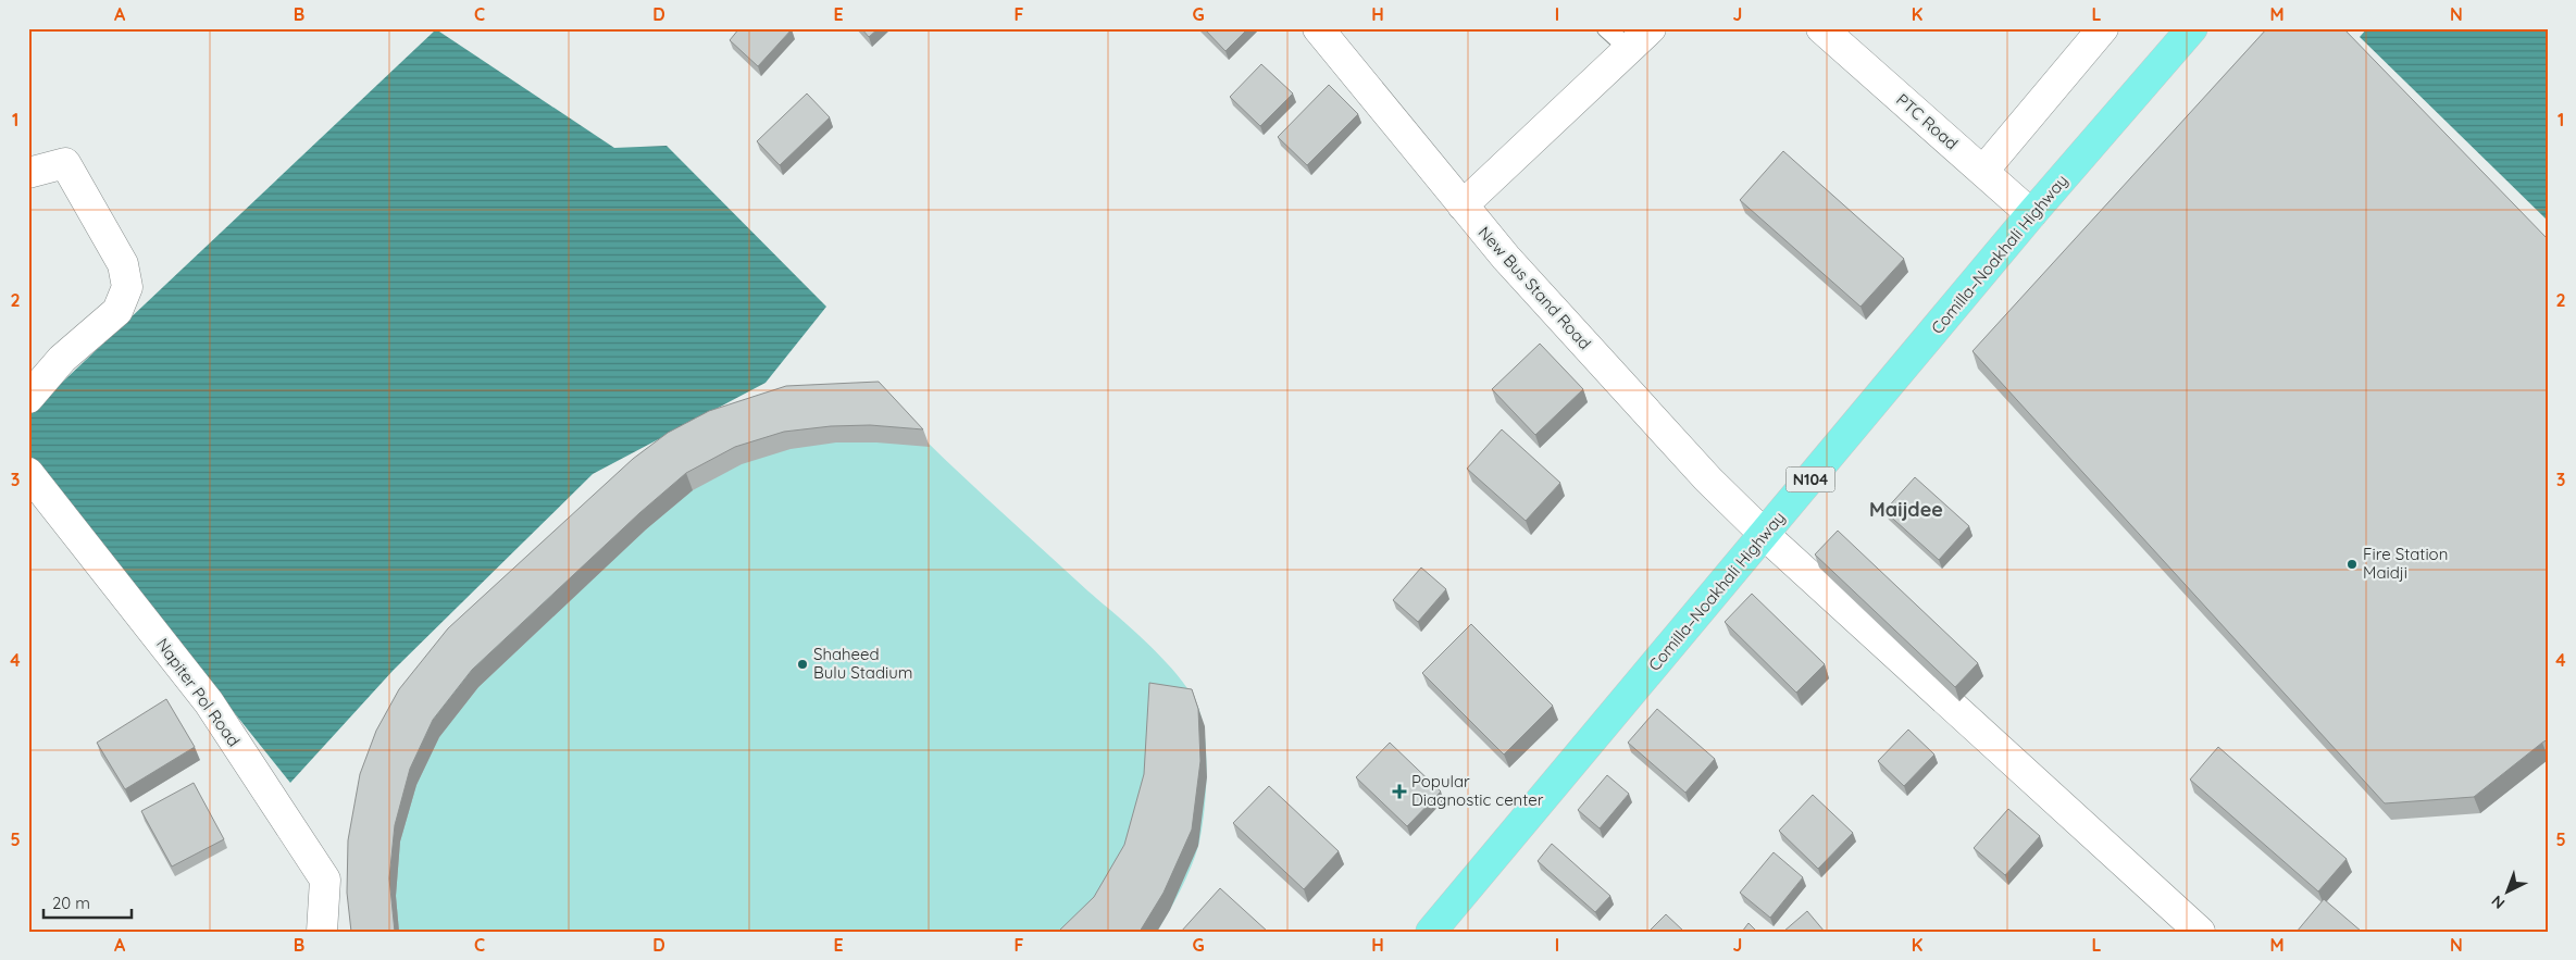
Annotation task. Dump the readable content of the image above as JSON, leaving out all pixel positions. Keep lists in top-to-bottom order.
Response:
{
  "streets": {
    "highway": ["Comilla–Noakhali Highway", "N104"],
    "street": ["PTC Road", "New Bus Stand Road", "Napiter Pol Road"]
  },
  "crossings": [
    ["PTC Road", "Comilla–Noakhali Highway"],
    ["Comilla–Noakhali Highway", "New Bus Stand Road"]
  ],
  "districts": ["Maijdee"],
  "places": {
    "other": ["Fire Station Maidji", "Shaheed Bulu Stadium"],
    "health": ["Popular Diagnostic center"]
  },
  "scale_bar": "20 m",
  "north": "bottom left",
  "grid": {
    "columns": [
      "A",
      "B",
      "C",
      "D",
      "E",
      "F",
      "G",
      "H",
      "I",
      "J",
      "K",
      "L",
      "M",
      "N"
    ],
    "rows": [
      "1",
      "2",
      "3",
      "4",
      "5"
    ]
  }
}
